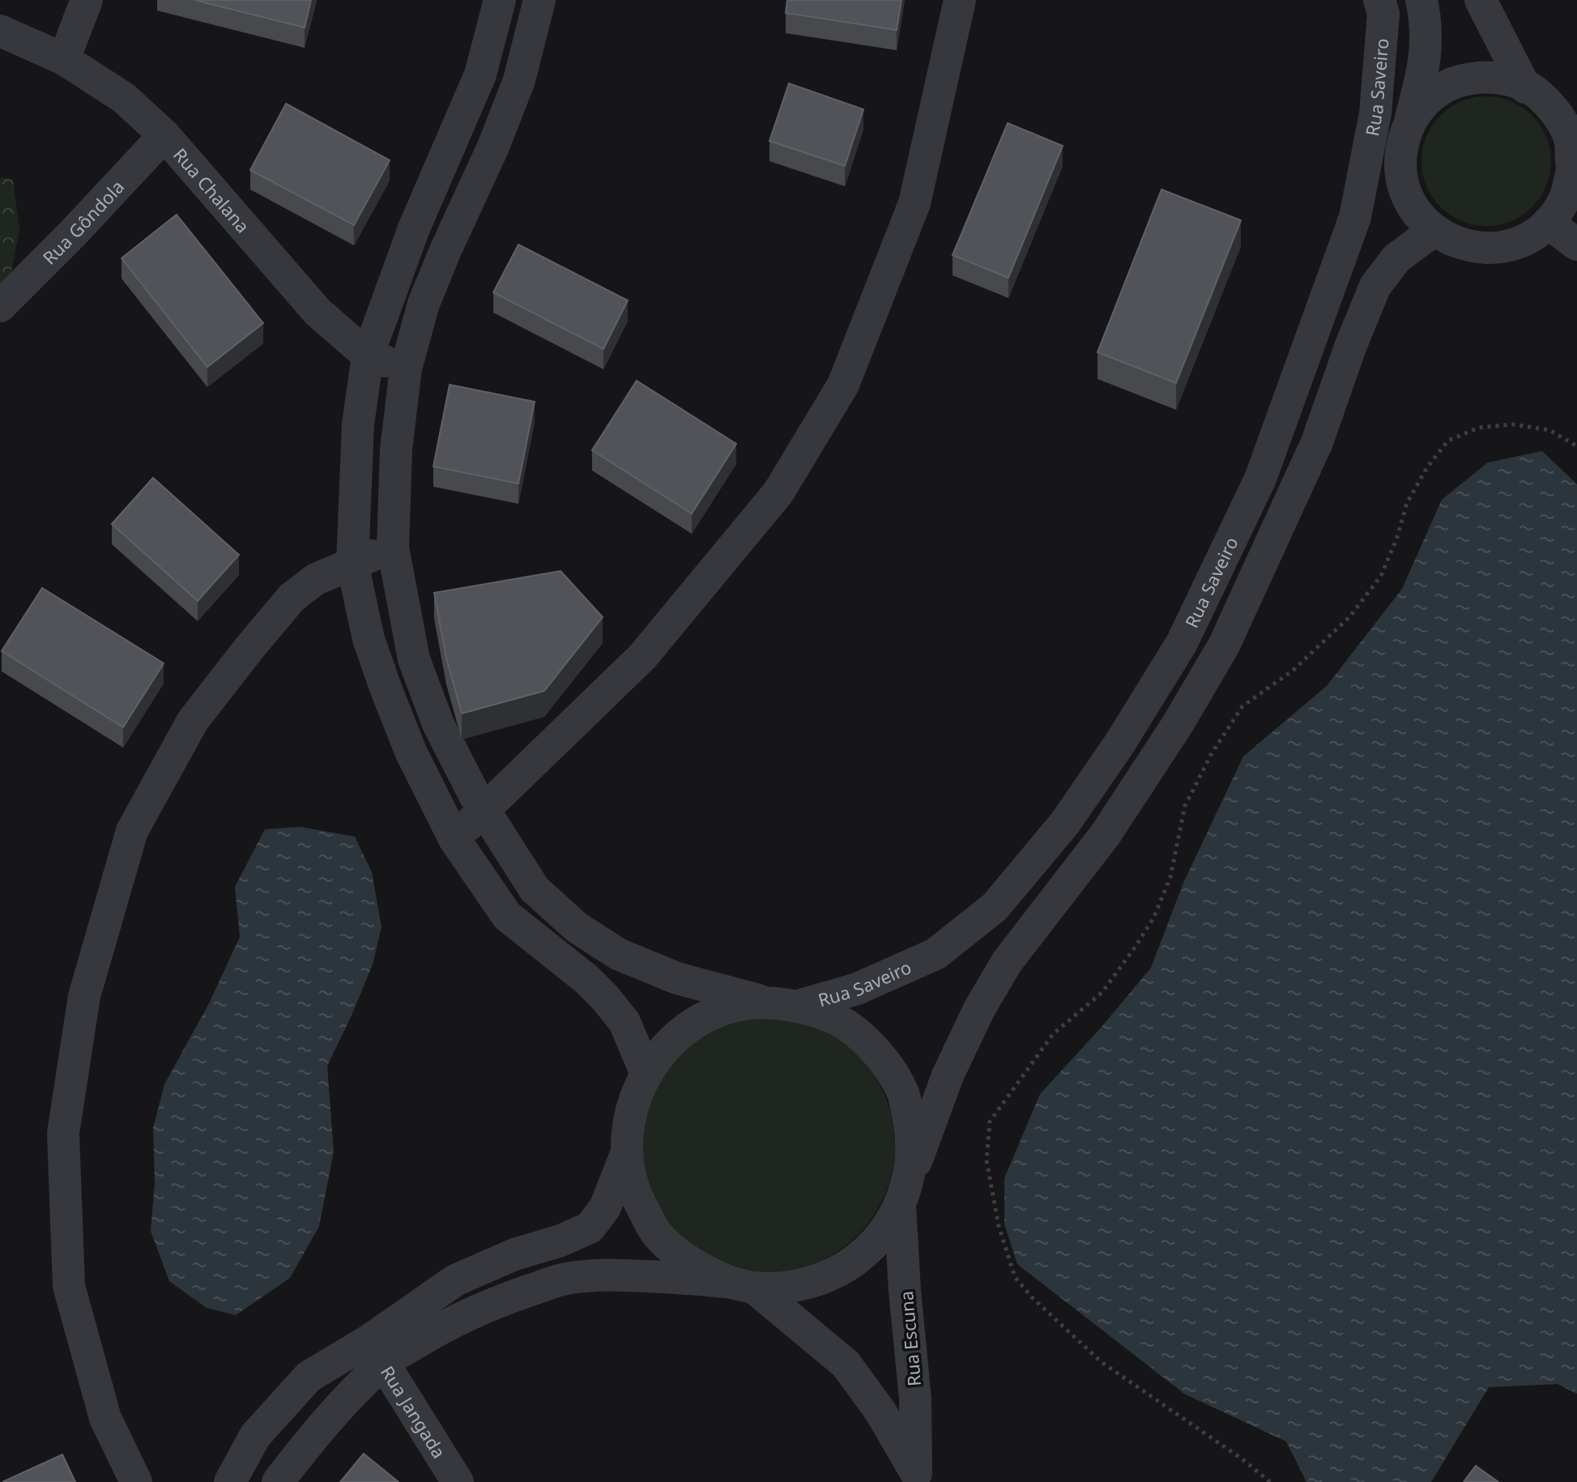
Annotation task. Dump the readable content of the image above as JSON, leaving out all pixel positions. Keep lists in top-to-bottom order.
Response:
{
  "streets": {
    "street": [
      "Rua Saveiro",
      "Rua Chalana",
      "Rua Gôndola",
      "Rua Escuna",
      "Rua Jangada"
    ]
  },
  "crossings": [
    ["Rua Saveiro", "Rua Escuna"],
    ["Rua Chalana", "Rua Gôndola"]
  ]
}
